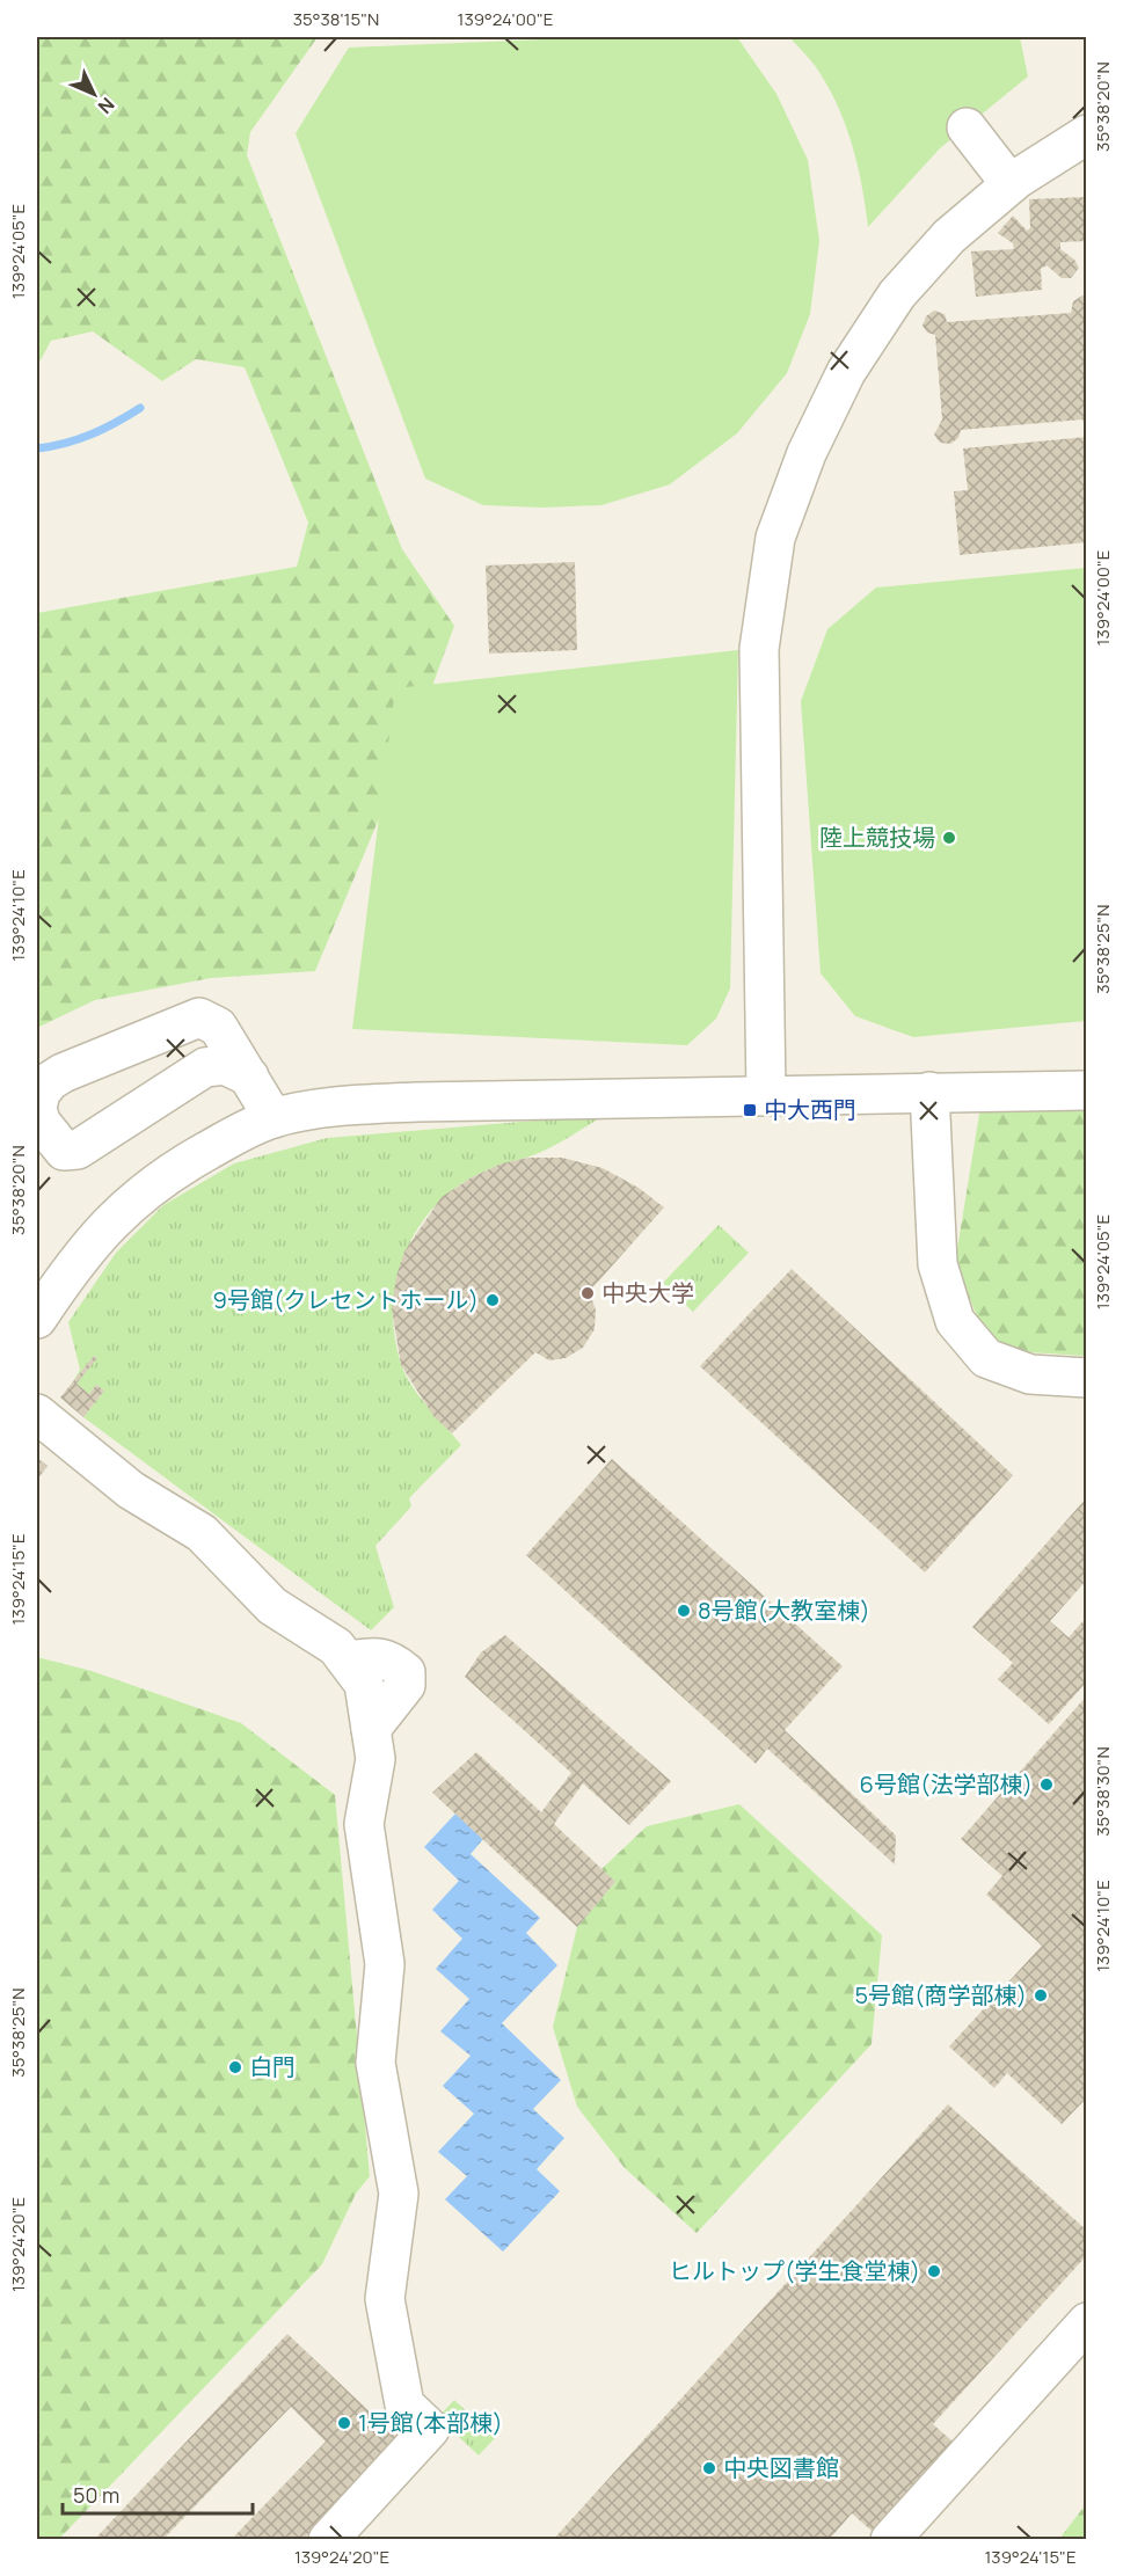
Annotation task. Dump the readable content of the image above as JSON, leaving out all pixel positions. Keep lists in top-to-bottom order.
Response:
{
  "places": {
    "other": [
      "陸上競技場",
      "中央大学",
      "9号館(クレセントホール)",
      "8号館(大教室棟)",
      "6号館(法学部棟)",
      "5号館(商学部棟)",
      "白門",
      "ヒルトップ(学生食堂棟)",
      "1号館(本部棟)",
      "中央図書館"
    ],
    "transit": ["中大西門"]
  },
  "scale_bar": "50 m",
  "north": "bottom right",
  "coordinates": [
    "35°38'15\"N",
    "139°24'00\"E",
    "35°38'20\"N",
    "139°24'05\"E",
    "139°24'10\"E",
    "35°38'25\"N",
    "139°24'15\"E",
    "35°38'30\"N",
    "139°24'20\"E"
  ]
}
